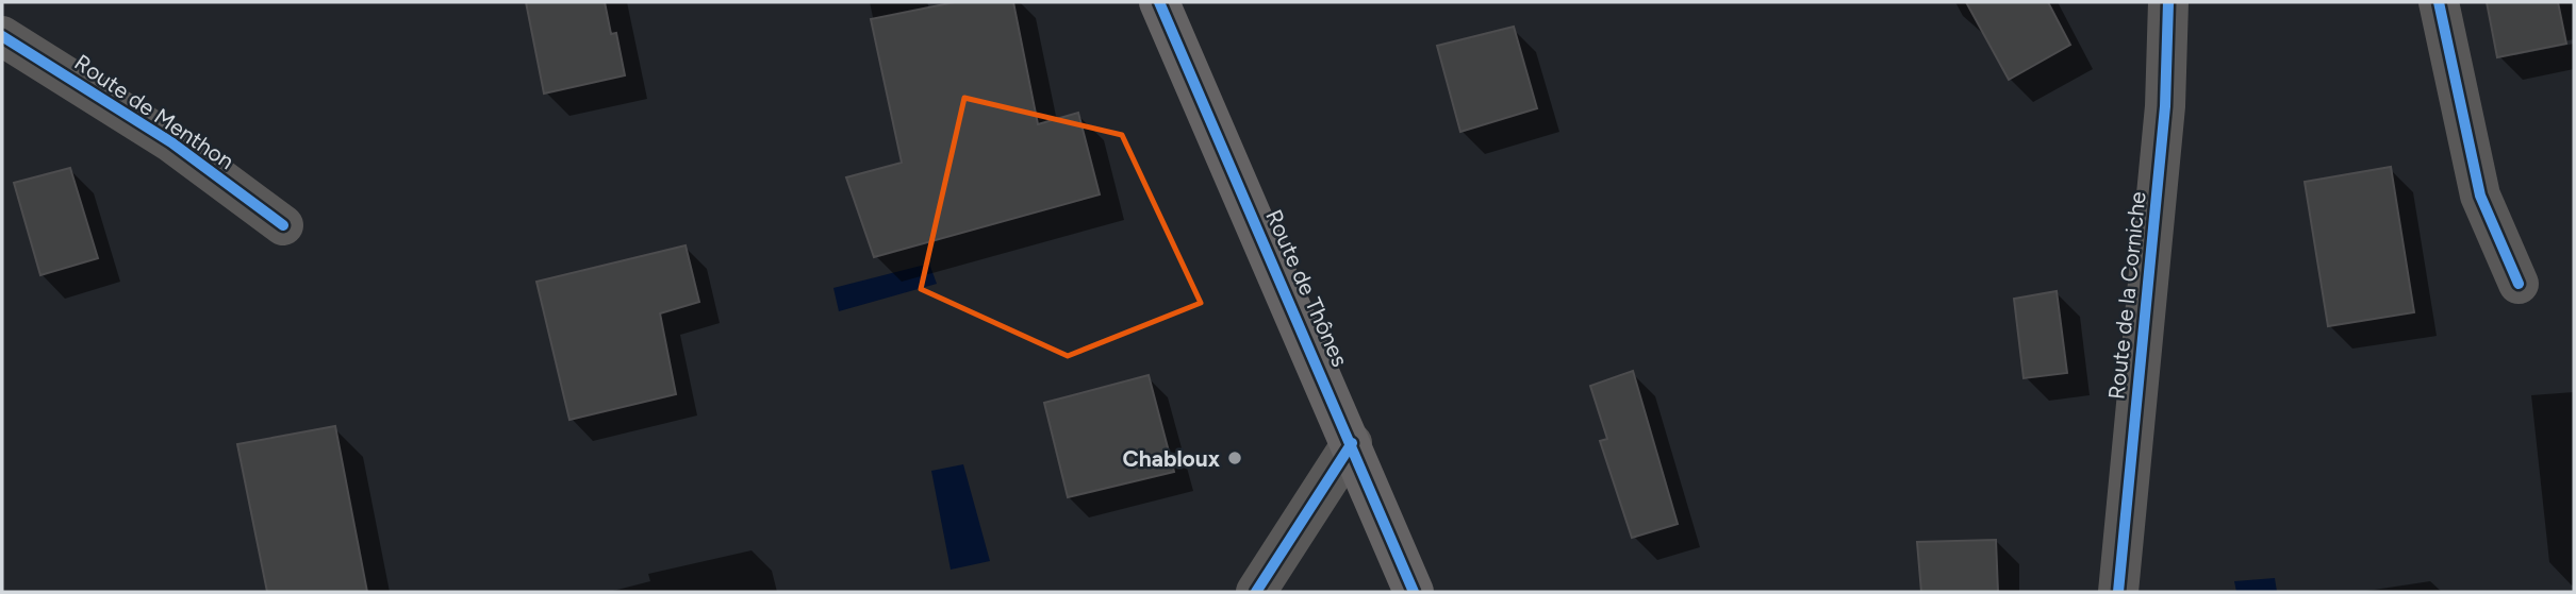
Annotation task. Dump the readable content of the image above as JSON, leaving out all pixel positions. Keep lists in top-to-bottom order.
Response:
{
  "streets": {
    "main road": ["Route de Thônes"],
    "street": ["Route de Menthon", "Route de la Corniche"]
  },
  "places": ["Chabloux"]
}
